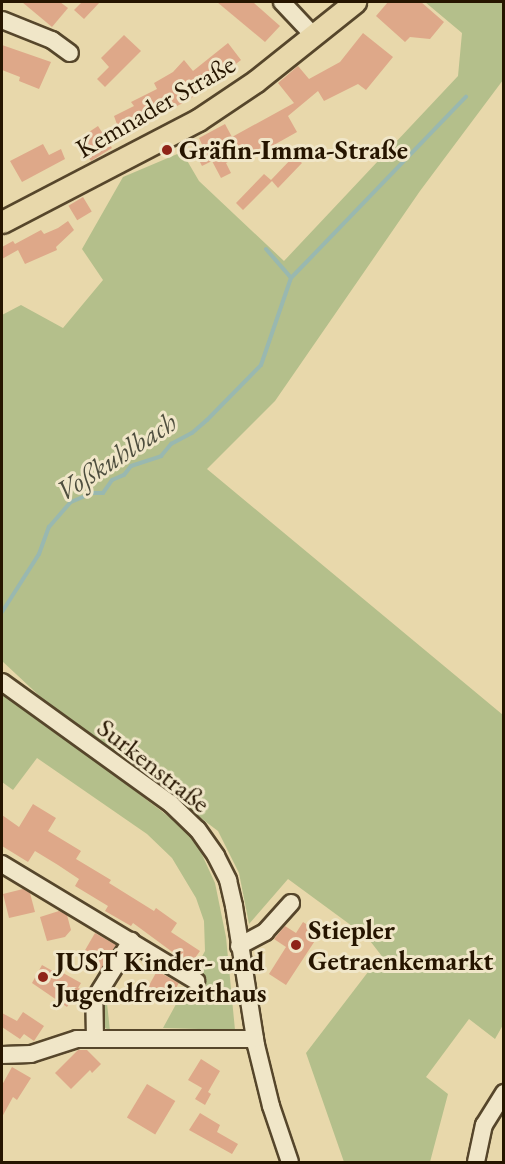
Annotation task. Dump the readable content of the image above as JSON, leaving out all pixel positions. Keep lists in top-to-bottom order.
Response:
{
  "streets": {
    "main road": ["Kemnader Straße"],
    "street": ["Surkenstraße"]
  },
  "water": ["Voßkuhlbach"],
  "places": ["Gräfin-Imma-Straße", "Stiepler Getraenkemarkt", "JUST Kinder- und Jugendfreizeithaus"]
}
